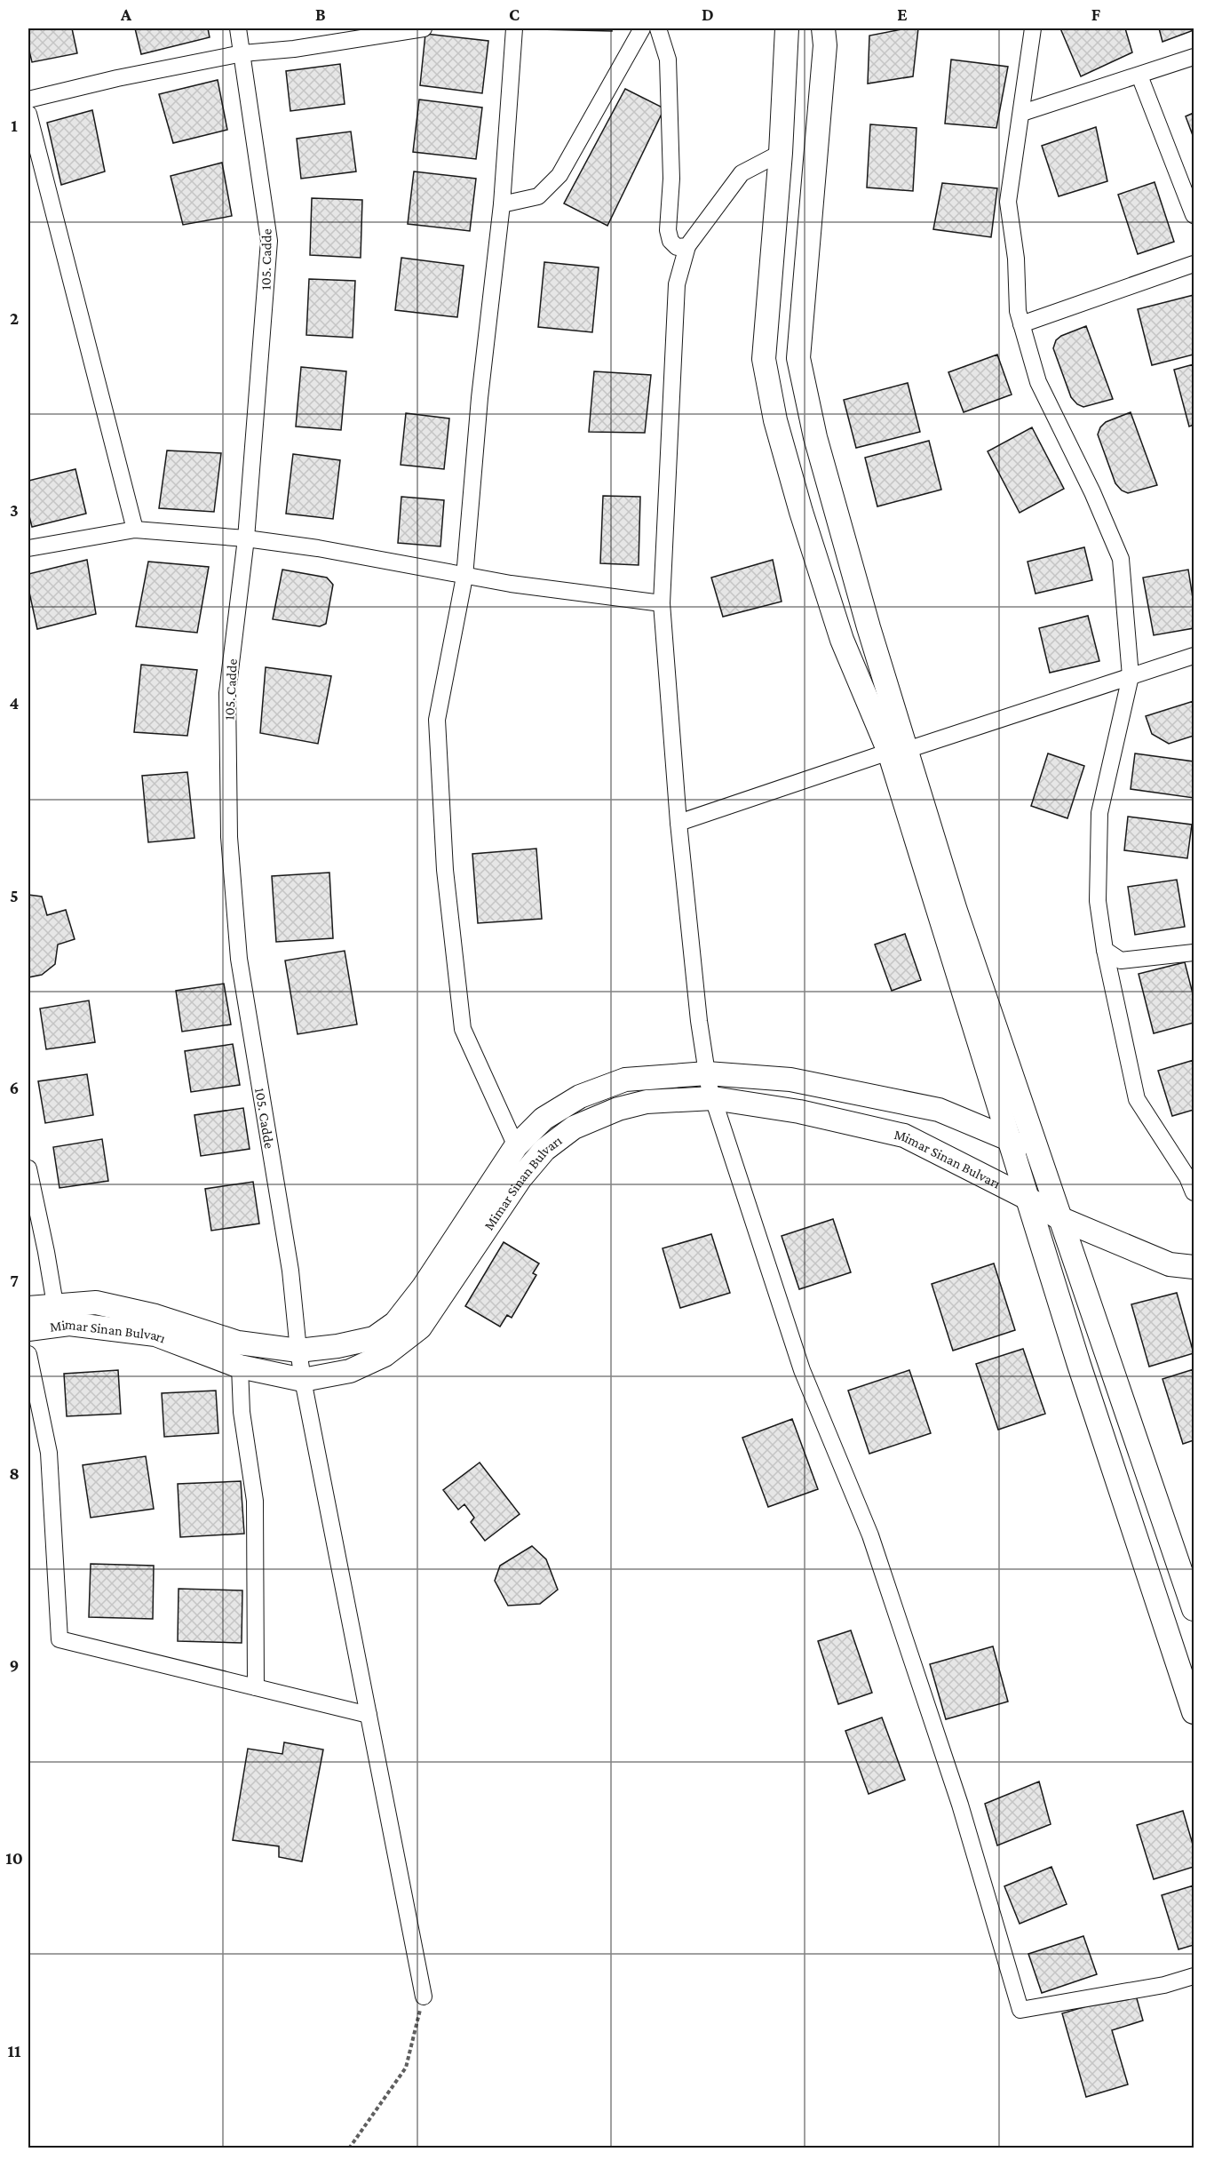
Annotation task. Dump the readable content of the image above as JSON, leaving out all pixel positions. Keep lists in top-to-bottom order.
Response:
{
  "streets": {
    "main road": ["Mimar Sinan Bulvarı"],
    "street": ["105. Cadde"]
  },
  "crossings": [
    ["105. Cadde", "Mimar Sinan Bulvarı"]
  ],
  "grid": {
    "columns": [
      "A",
      "B",
      "C",
      "D",
      "E",
      "F"
    ],
    "rows": [
      "1",
      "2",
      "3",
      "4",
      "5",
      "6",
      "7",
      "8",
      "9",
      "10",
      "11"
    ]
  }
}
